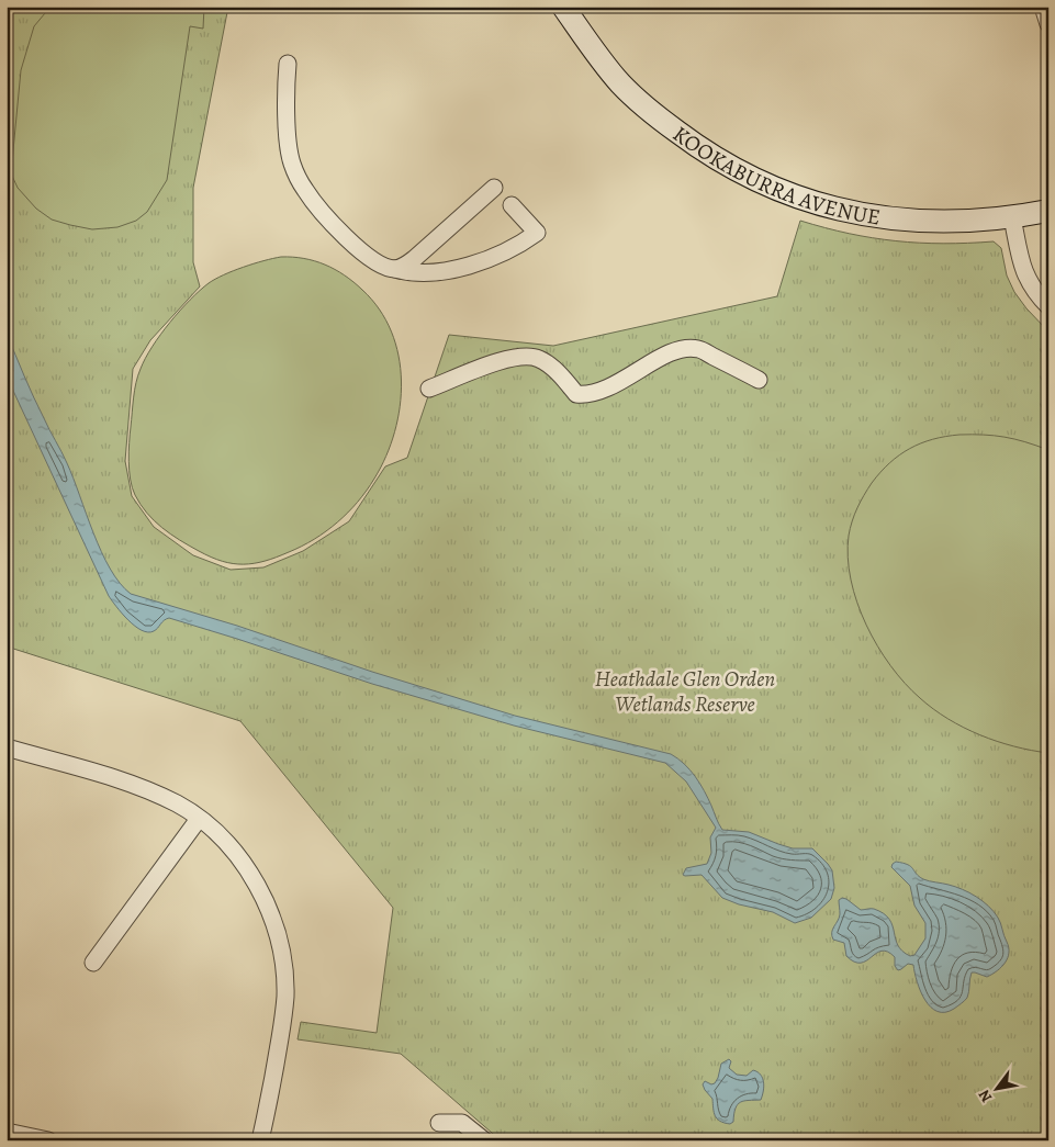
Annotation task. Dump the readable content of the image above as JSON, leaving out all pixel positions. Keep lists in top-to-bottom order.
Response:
{
  "streets": {
    "street": ["KOOKABURRA AVENUE"]
  },
  "parks": ["Heathdale Glen Orden Wetlands Reserve"],
  "north": "bottom left"
}
